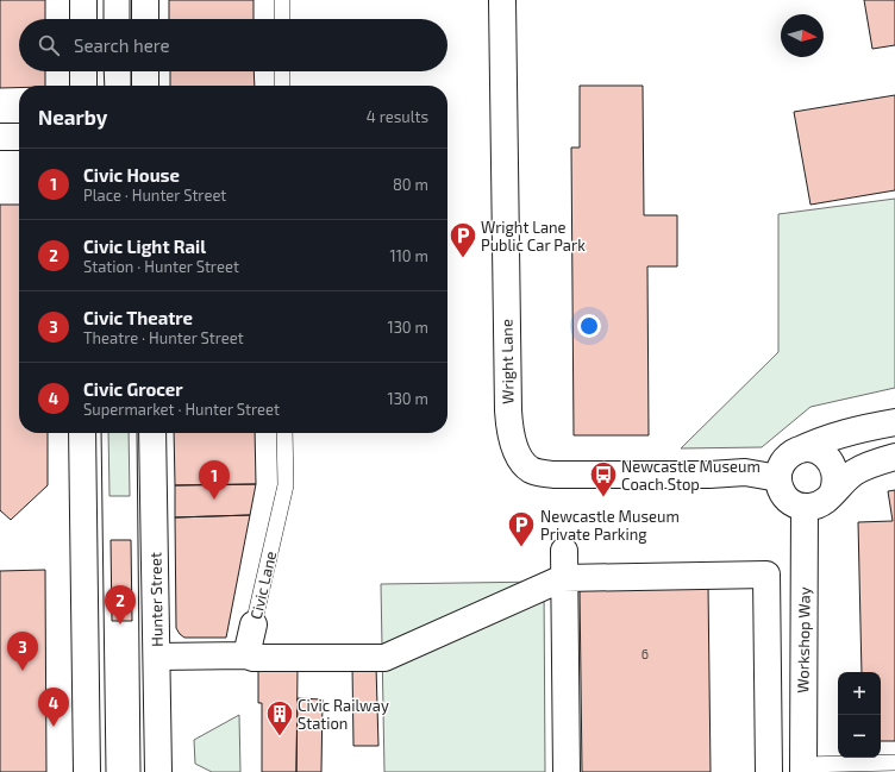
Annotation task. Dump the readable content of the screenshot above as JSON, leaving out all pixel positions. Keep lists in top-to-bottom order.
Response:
{
  "streets": {
    "street": [
      "Wright Lane",
      "Civic Lane",
      "Hunter Street",
      "Workshop Way"
    ]
  },
  "crossings": [
    ["Wright Lane", "Workshop Way"]
  ],
  "places": {
    "parking": ["Wright Lane Public Car Park", "Newcastle Museum Private Parking"],
    "bus stop": ["Newcastle Museum Coach Stop"],
    "building": ["Civic Railway Station"]
  },
  "house_numbers": ["6"],
  "north": "right",
  "page": {
    "search": "Search here",
    "heading": ["Nearby", "4 results"],
    "list": [
      {
        "mark": "1",
        "name": "Civic House",
        "note": "Place · Hunter Street",
        "value": "80 m"
      },
      {
        "mark": "2",
        "name": "Civic Light Rail",
        "note": "Station · Hunter Street",
        "value": "110 m"
      },
      {
        "mark": "3",
        "name": "Civic Theatre",
        "note": "Theatre · Hunter Street",
        "value": "130 m"
      },
      {
        "mark": "4",
        "name": "Civic Grocer",
        "note": "Supermarket · Hunter Street",
        "value": "130 m"
      }
    ],
    "pins": [
      "1",
      "2",
      "3",
      "4"
    ],
    "map_buttons": ["+", "−"]
  }
}
